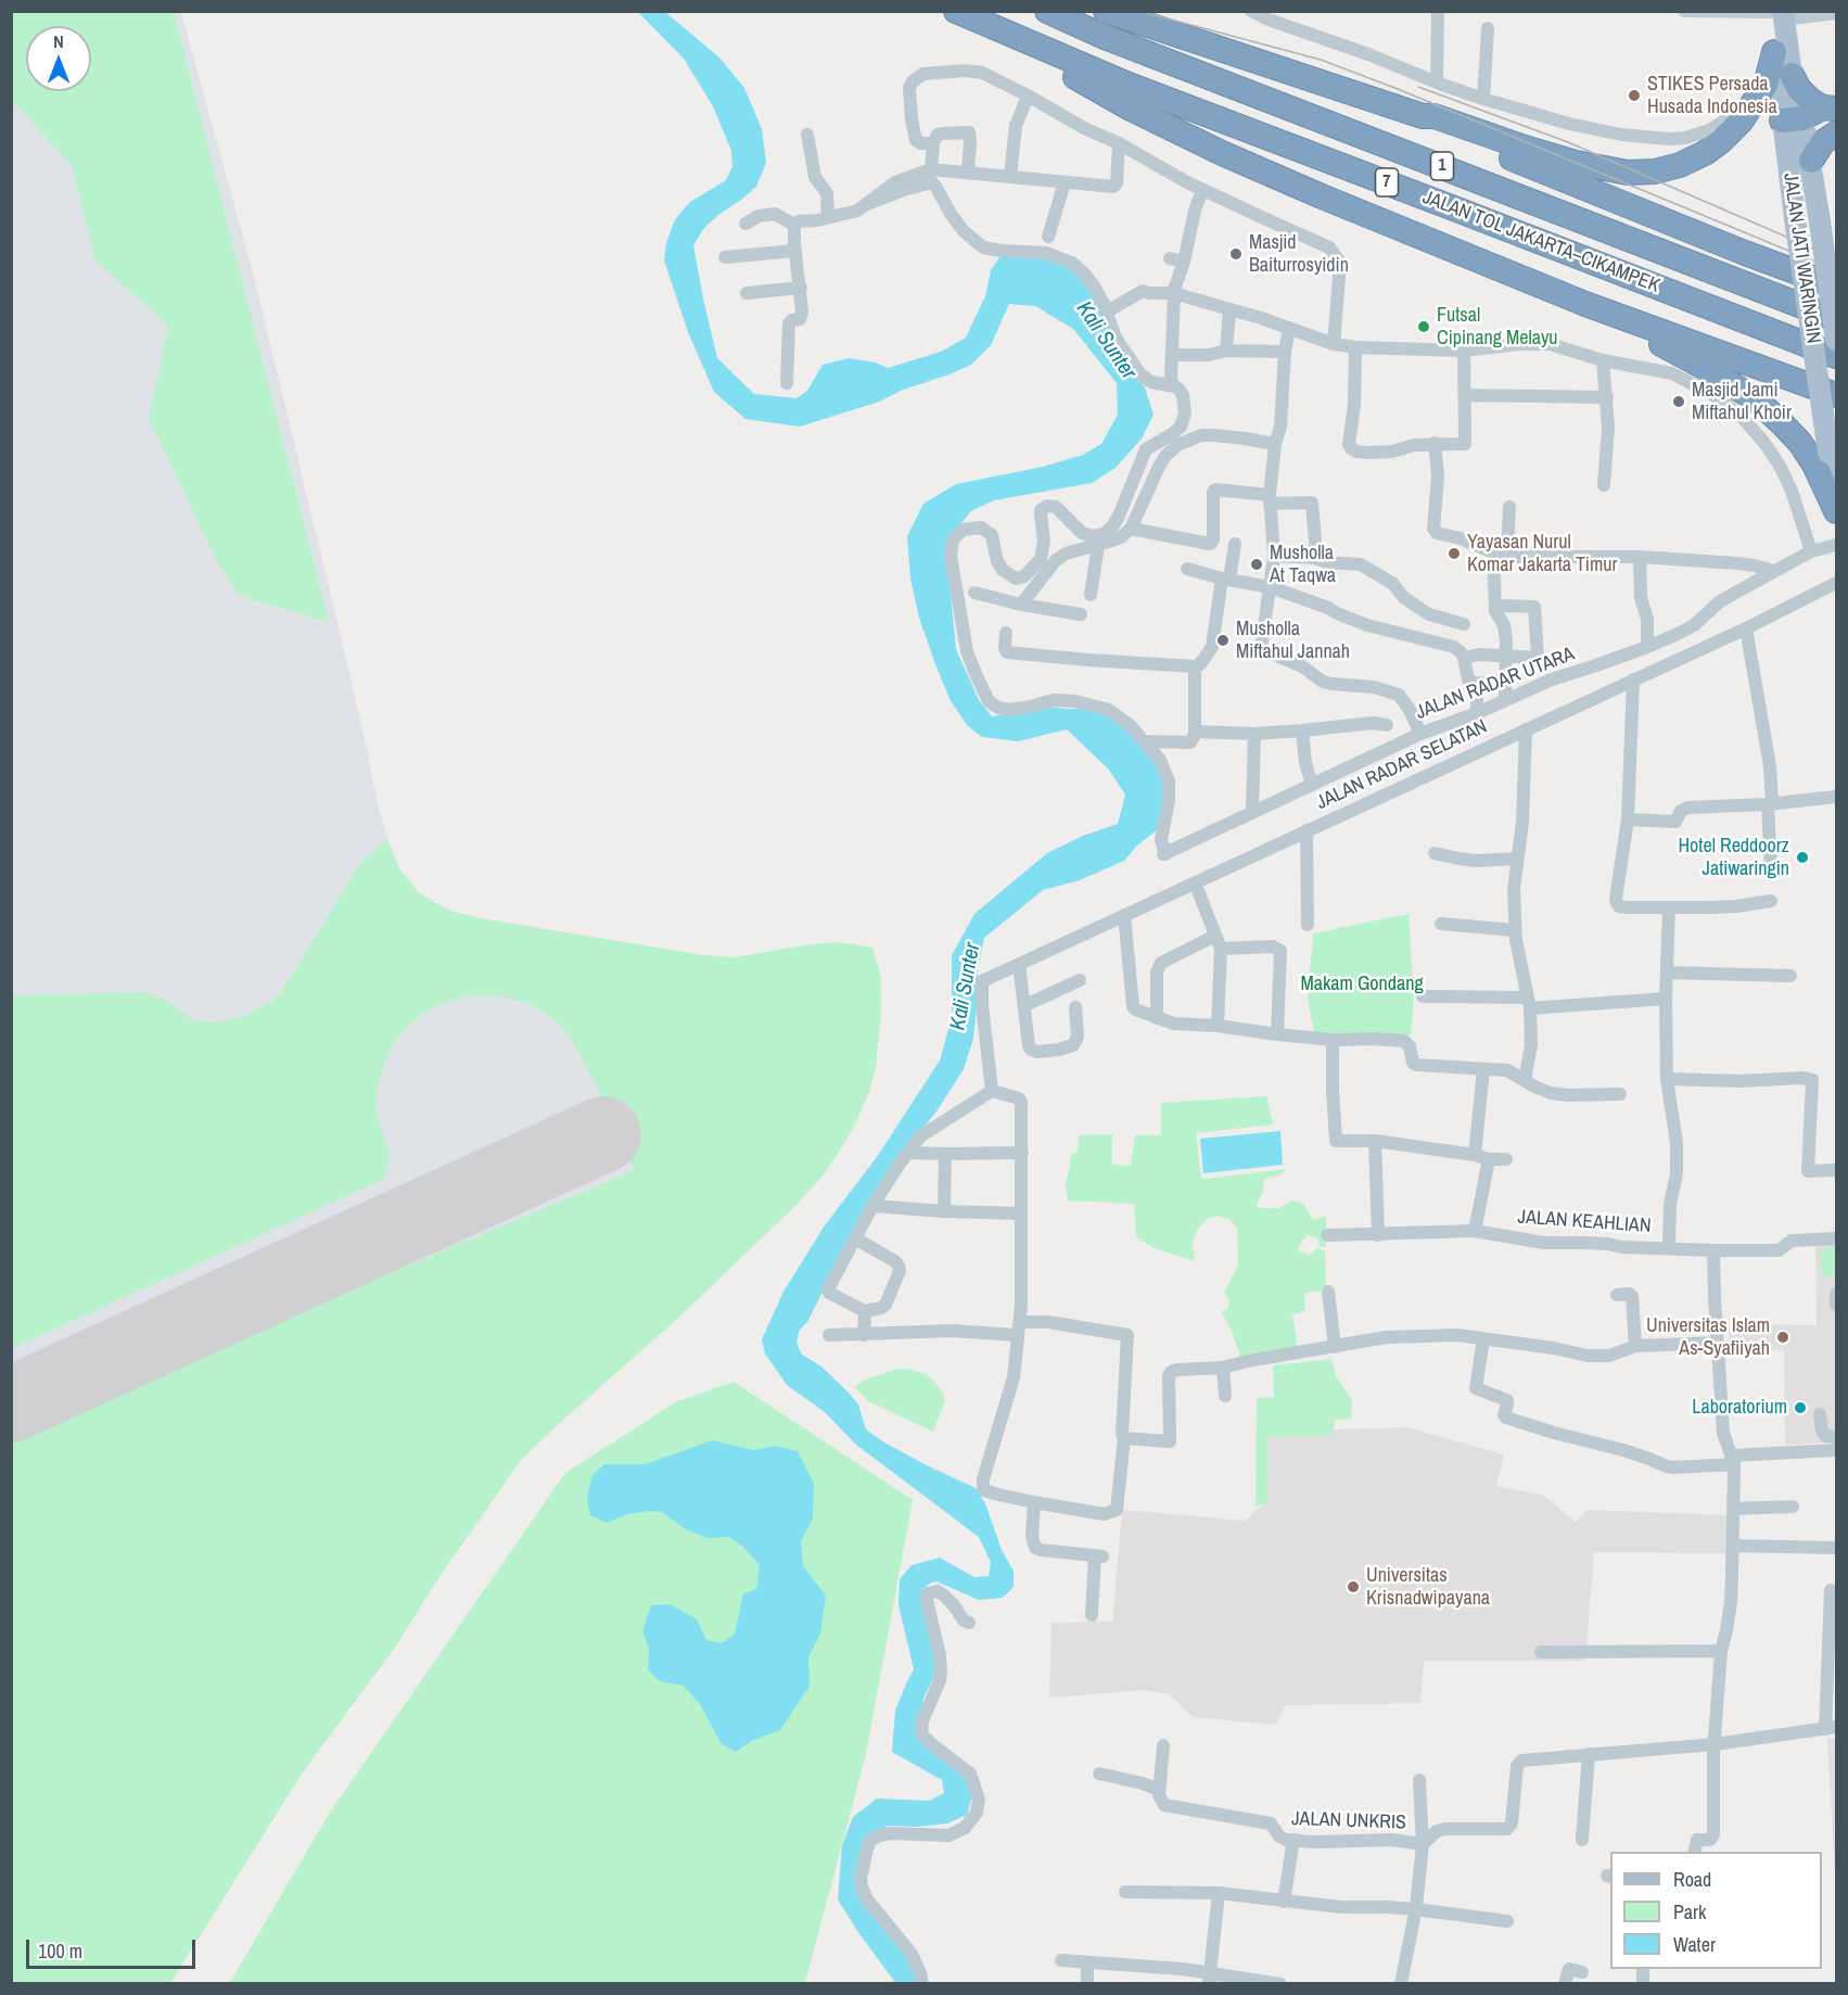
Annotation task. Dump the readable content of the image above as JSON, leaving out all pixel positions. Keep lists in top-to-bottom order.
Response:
{
  "streets": {
    "highway": ["1", "7", "JALAN TOL JAKARTA–CIKAMPEK"],
    "main road": ["JALAN JATI WARINGIN"],
    "street": [
      "JALAN RADAR UTARA",
      "JALAN RADAR SELATAN",
      "JALAN KEAHLIAN",
      "JALAN UNKRIS"
    ]
  },
  "water": ["Kali Sunter"],
  "parks": ["Makam Gondang"],
  "places": [
    "STIKES Persada Husada Indonesia",
    "Masjid Baiturrosyidin",
    "Futsal Cipinang Melayu",
    "Masjid Jami Miftahul Khoir",
    "Yayasan Nurul Komar Jakarta Timur",
    "Musholla At Taqwa",
    "Musholla Miftahul Jannah",
    "Hotel Reddoorz Jatiwaringin",
    "Universitas Islam As-Syafiiyah",
    "Laboratorium",
    "Universitas Krisnadwipayana"
  ],
  "legend": ["Road", "Park", "Water"],
  "scale_bar": "100 m",
  "north": "top"
}
